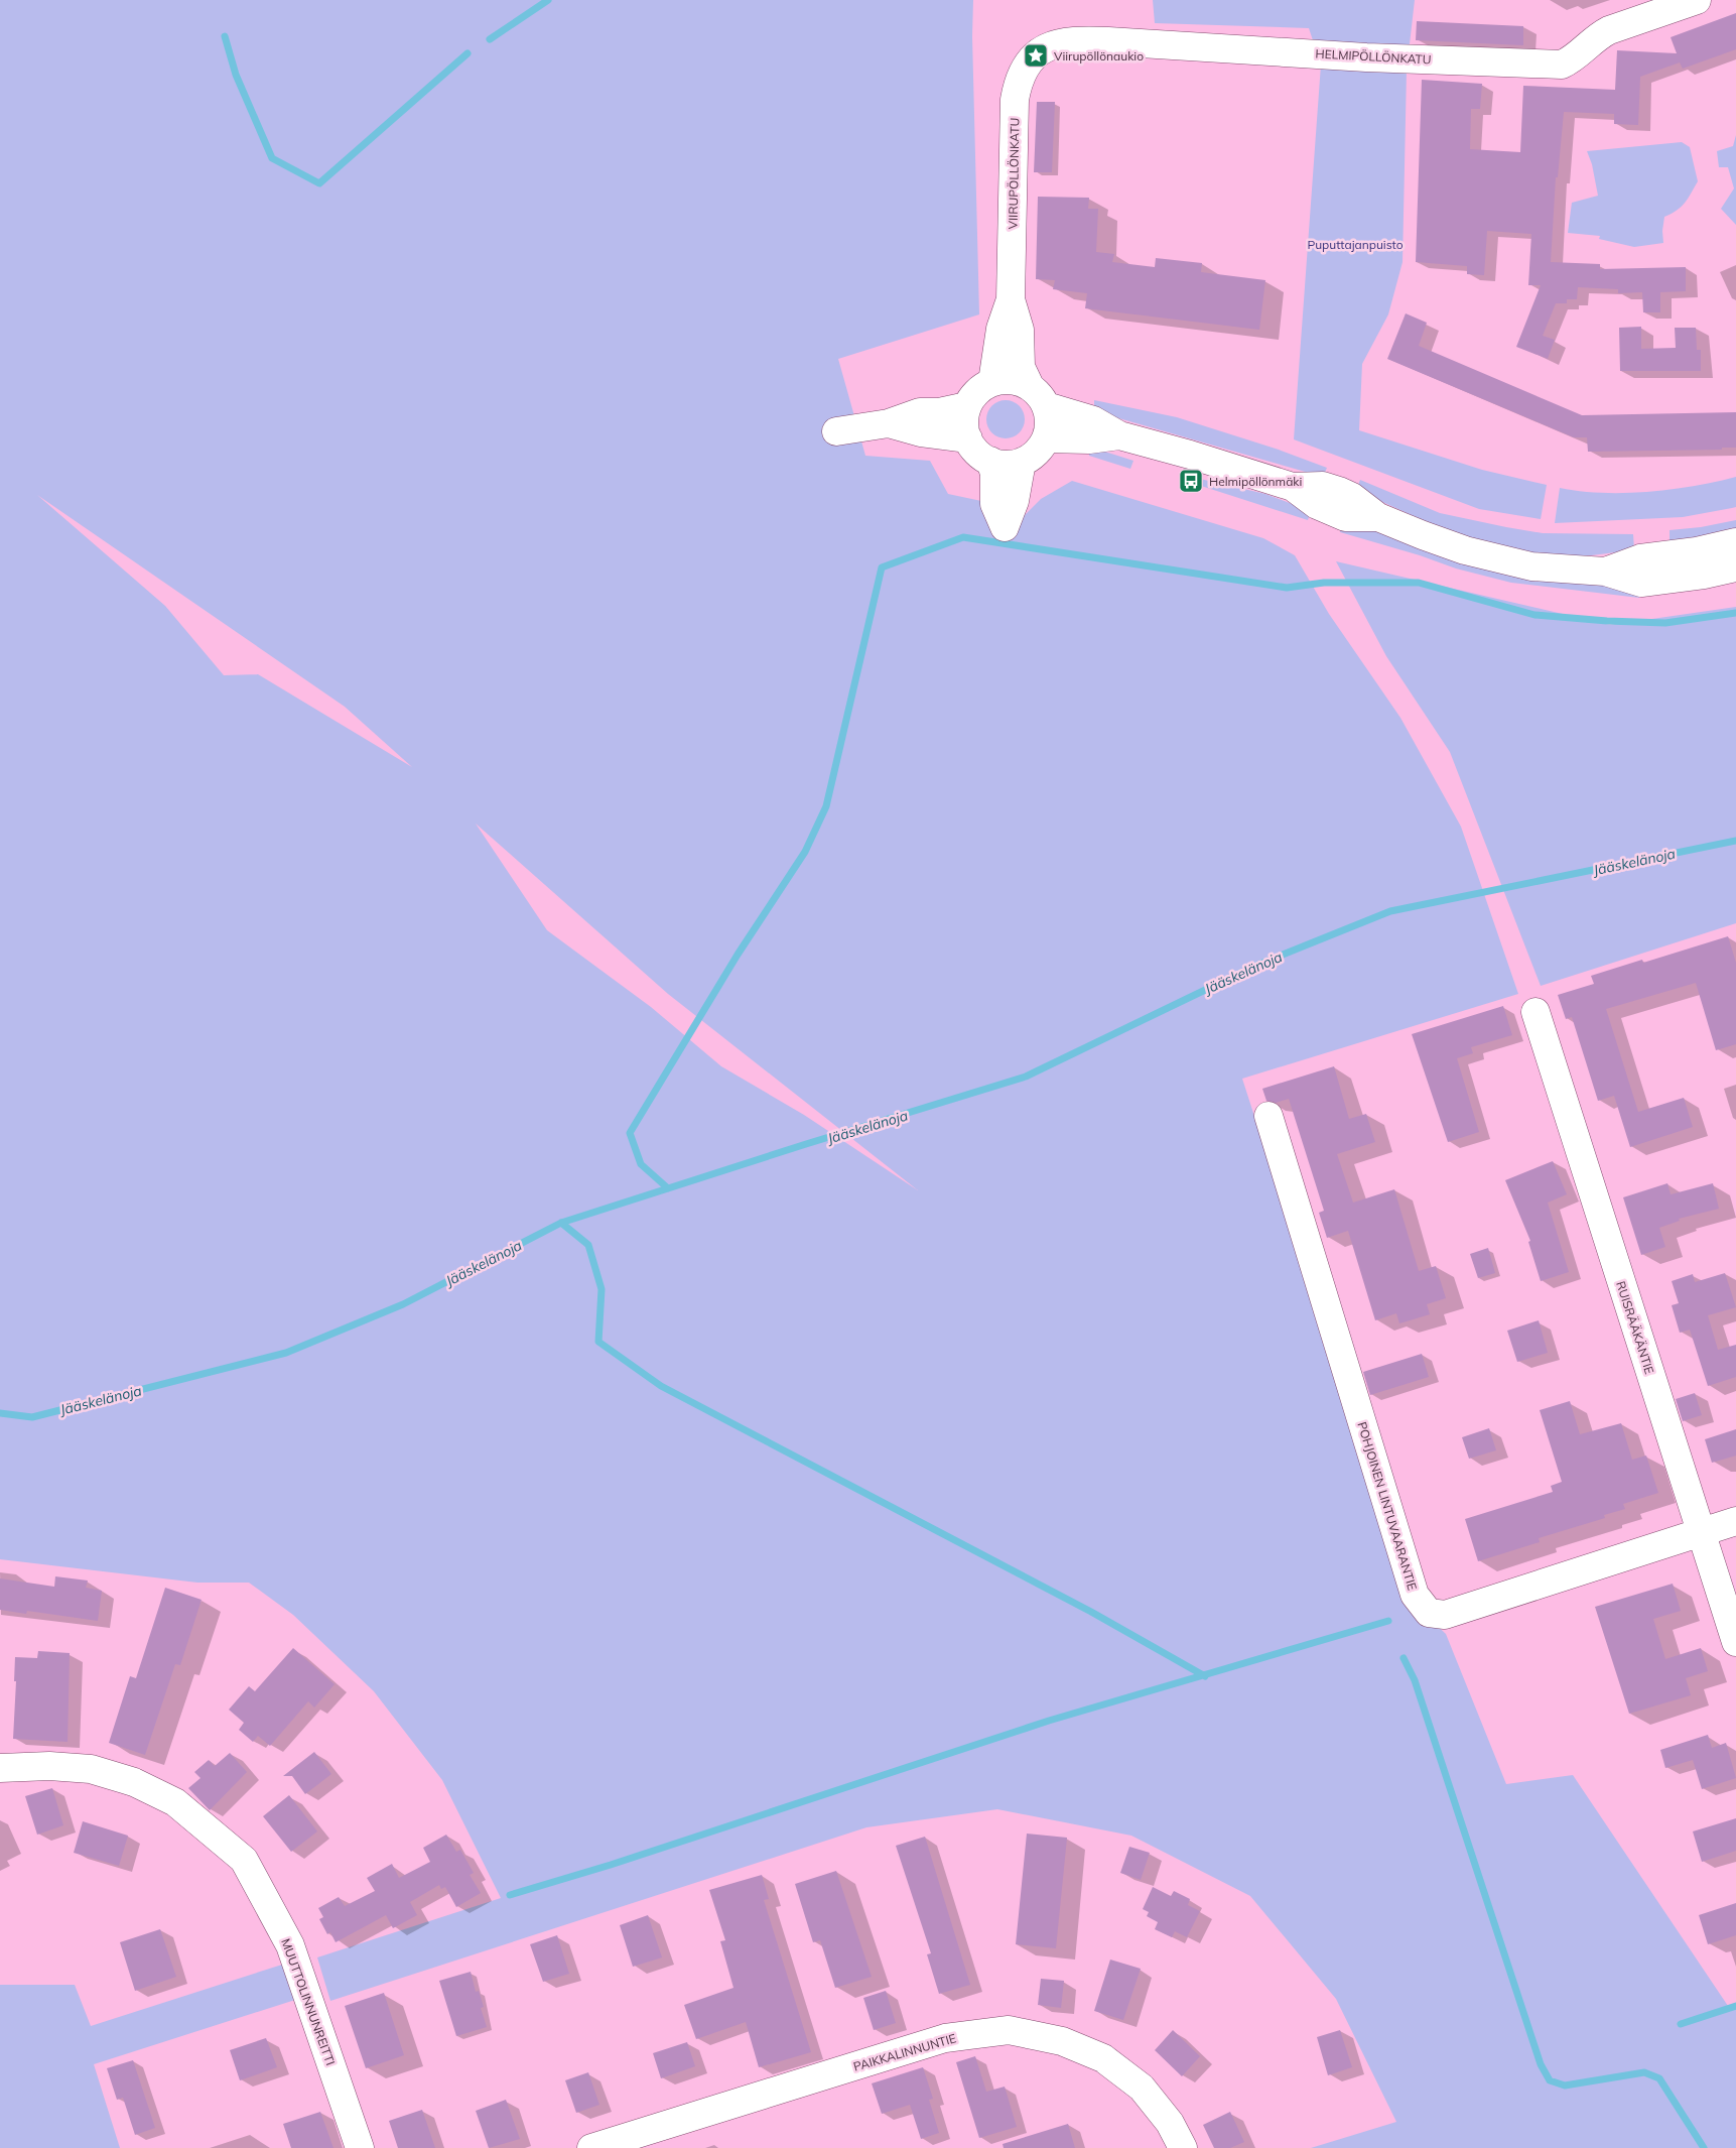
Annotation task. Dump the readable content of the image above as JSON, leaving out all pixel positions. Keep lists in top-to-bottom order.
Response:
{
  "streets": {
    "street": [
      "HELMIPÖLLÖNKATU",
      "VIIRUPÖLLÖNKATU",
      "RUISRÄÄKÄNTIE",
      "POHJOINEN LINTUVAARANTIE",
      "MUUTTOLINNUNREITTI",
      "PAIKKALINNUNTIE"
    ]
  },
  "crossings": [
    ["HELMIPÖLLÖNKATU", "VIIRUPÖLLÖNKATU"],
    ["RUISRÄÄKÄNTIE", "POHJOINEN LINTUVAARANTIE"]
  ],
  "water": ["Jääskelänoja"],
  "parks": ["Puputtajanpuisto"],
  "places": {
    "place": ["Viirupöllönaukio"],
    "bus stop": ["Helmipöllönmäki"]
  }
}
